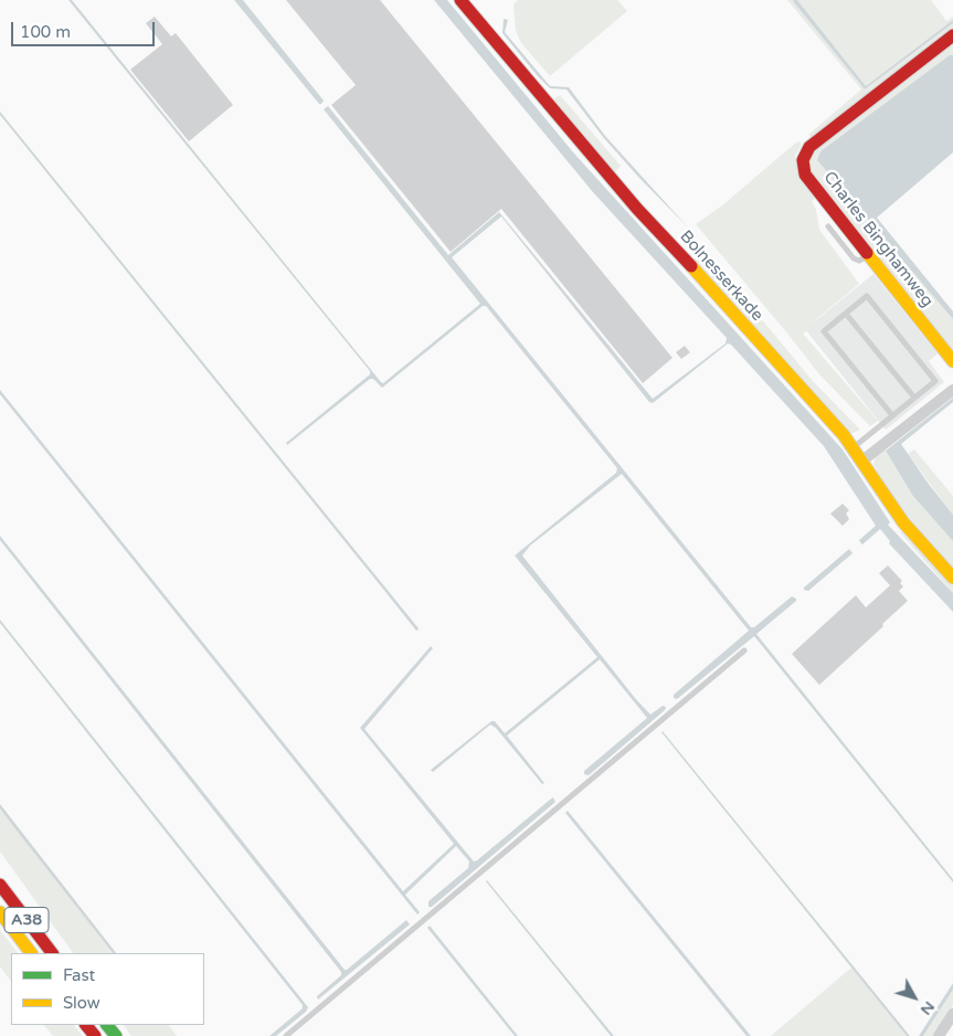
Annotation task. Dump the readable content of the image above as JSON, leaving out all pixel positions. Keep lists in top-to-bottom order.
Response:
{
  "streets": {
    "main road": ["Charles Binghamweg", "Bolnesserkade", "A38"]
  },
  "legend": ["Fast", "Slow"],
  "scale_bar": "100 m",
  "north": "bottom right"
}
